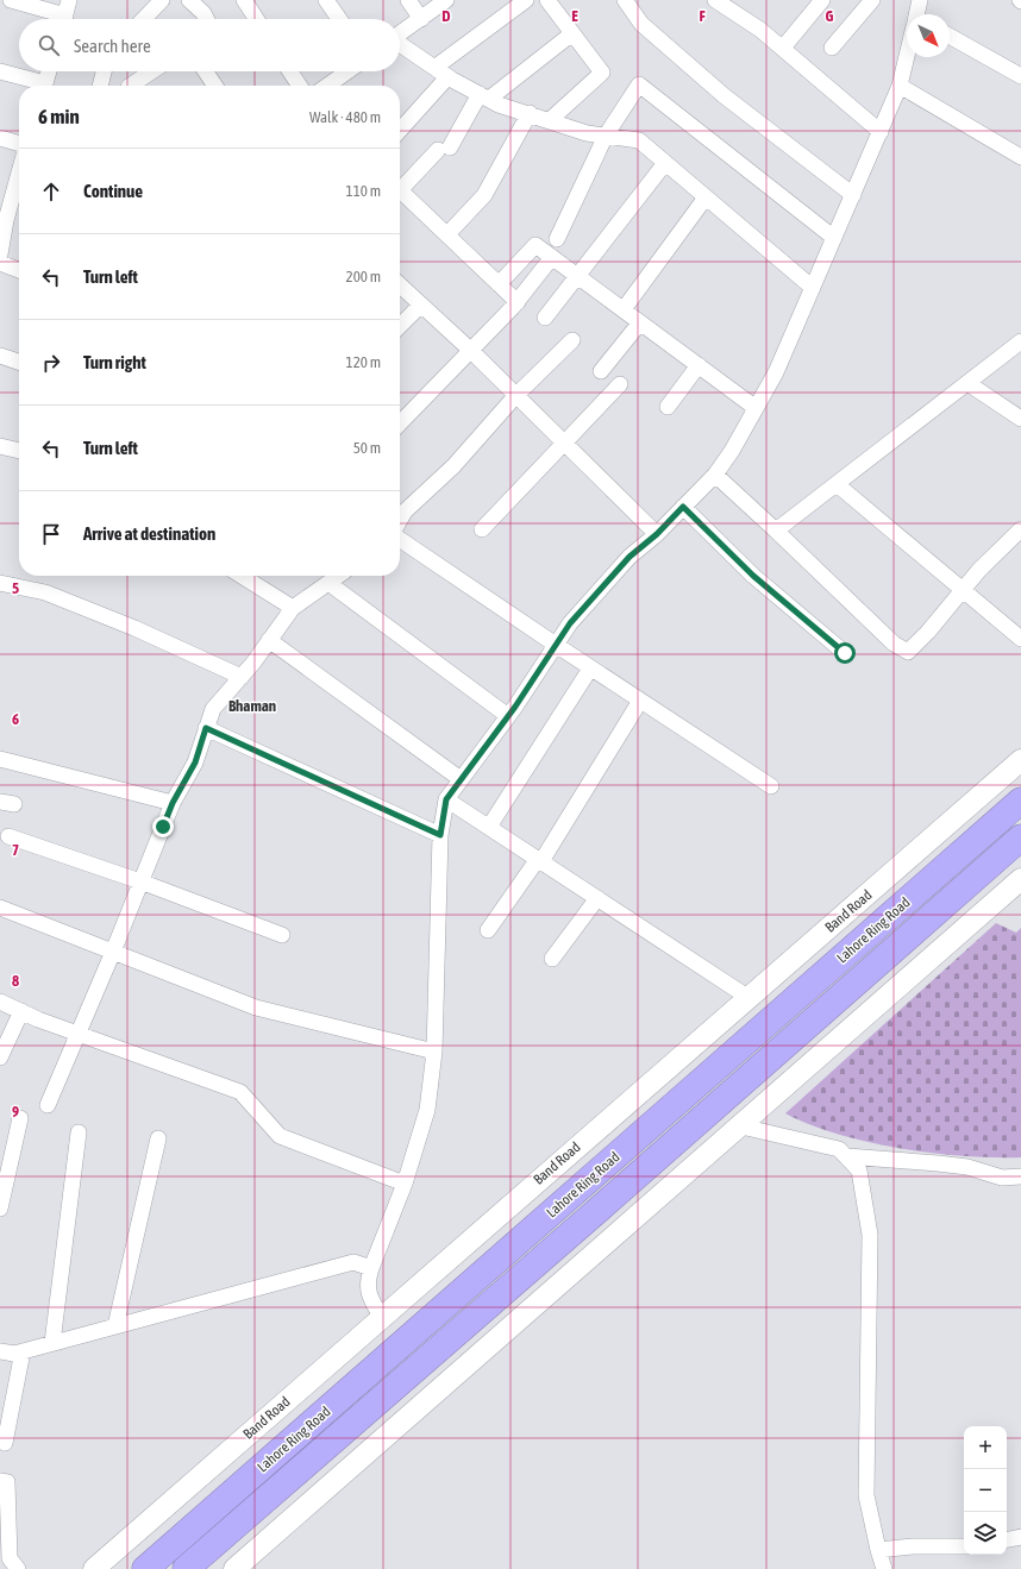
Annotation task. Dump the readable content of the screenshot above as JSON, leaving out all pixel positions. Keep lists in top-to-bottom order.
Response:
{
  "streets": {
    "highway": ["Lahore Ring Road"],
    "main road": ["Band Road"]
  },
  "districts": ["Bhaman"],
  "north": "bottom right",
  "page": {
    "search": "Search here",
    "heading": ["6 min", "Walk · 480 m"],
    "list": [
      ["Continue", "110 m"],
      ["Turn left", "200 m"],
      ["Turn right", "120 m"],
      ["Turn left", "50 m"],
      "Arrive at destination"
    ],
    "map_buttons": ["+", "−"]
  },
  "grid": {
    "columns": [
      "D",
      "E",
      "F",
      "G"
    ],
    "rows": [
      "5",
      "6",
      "7",
      "8",
      "9"
    ]
  }
}
